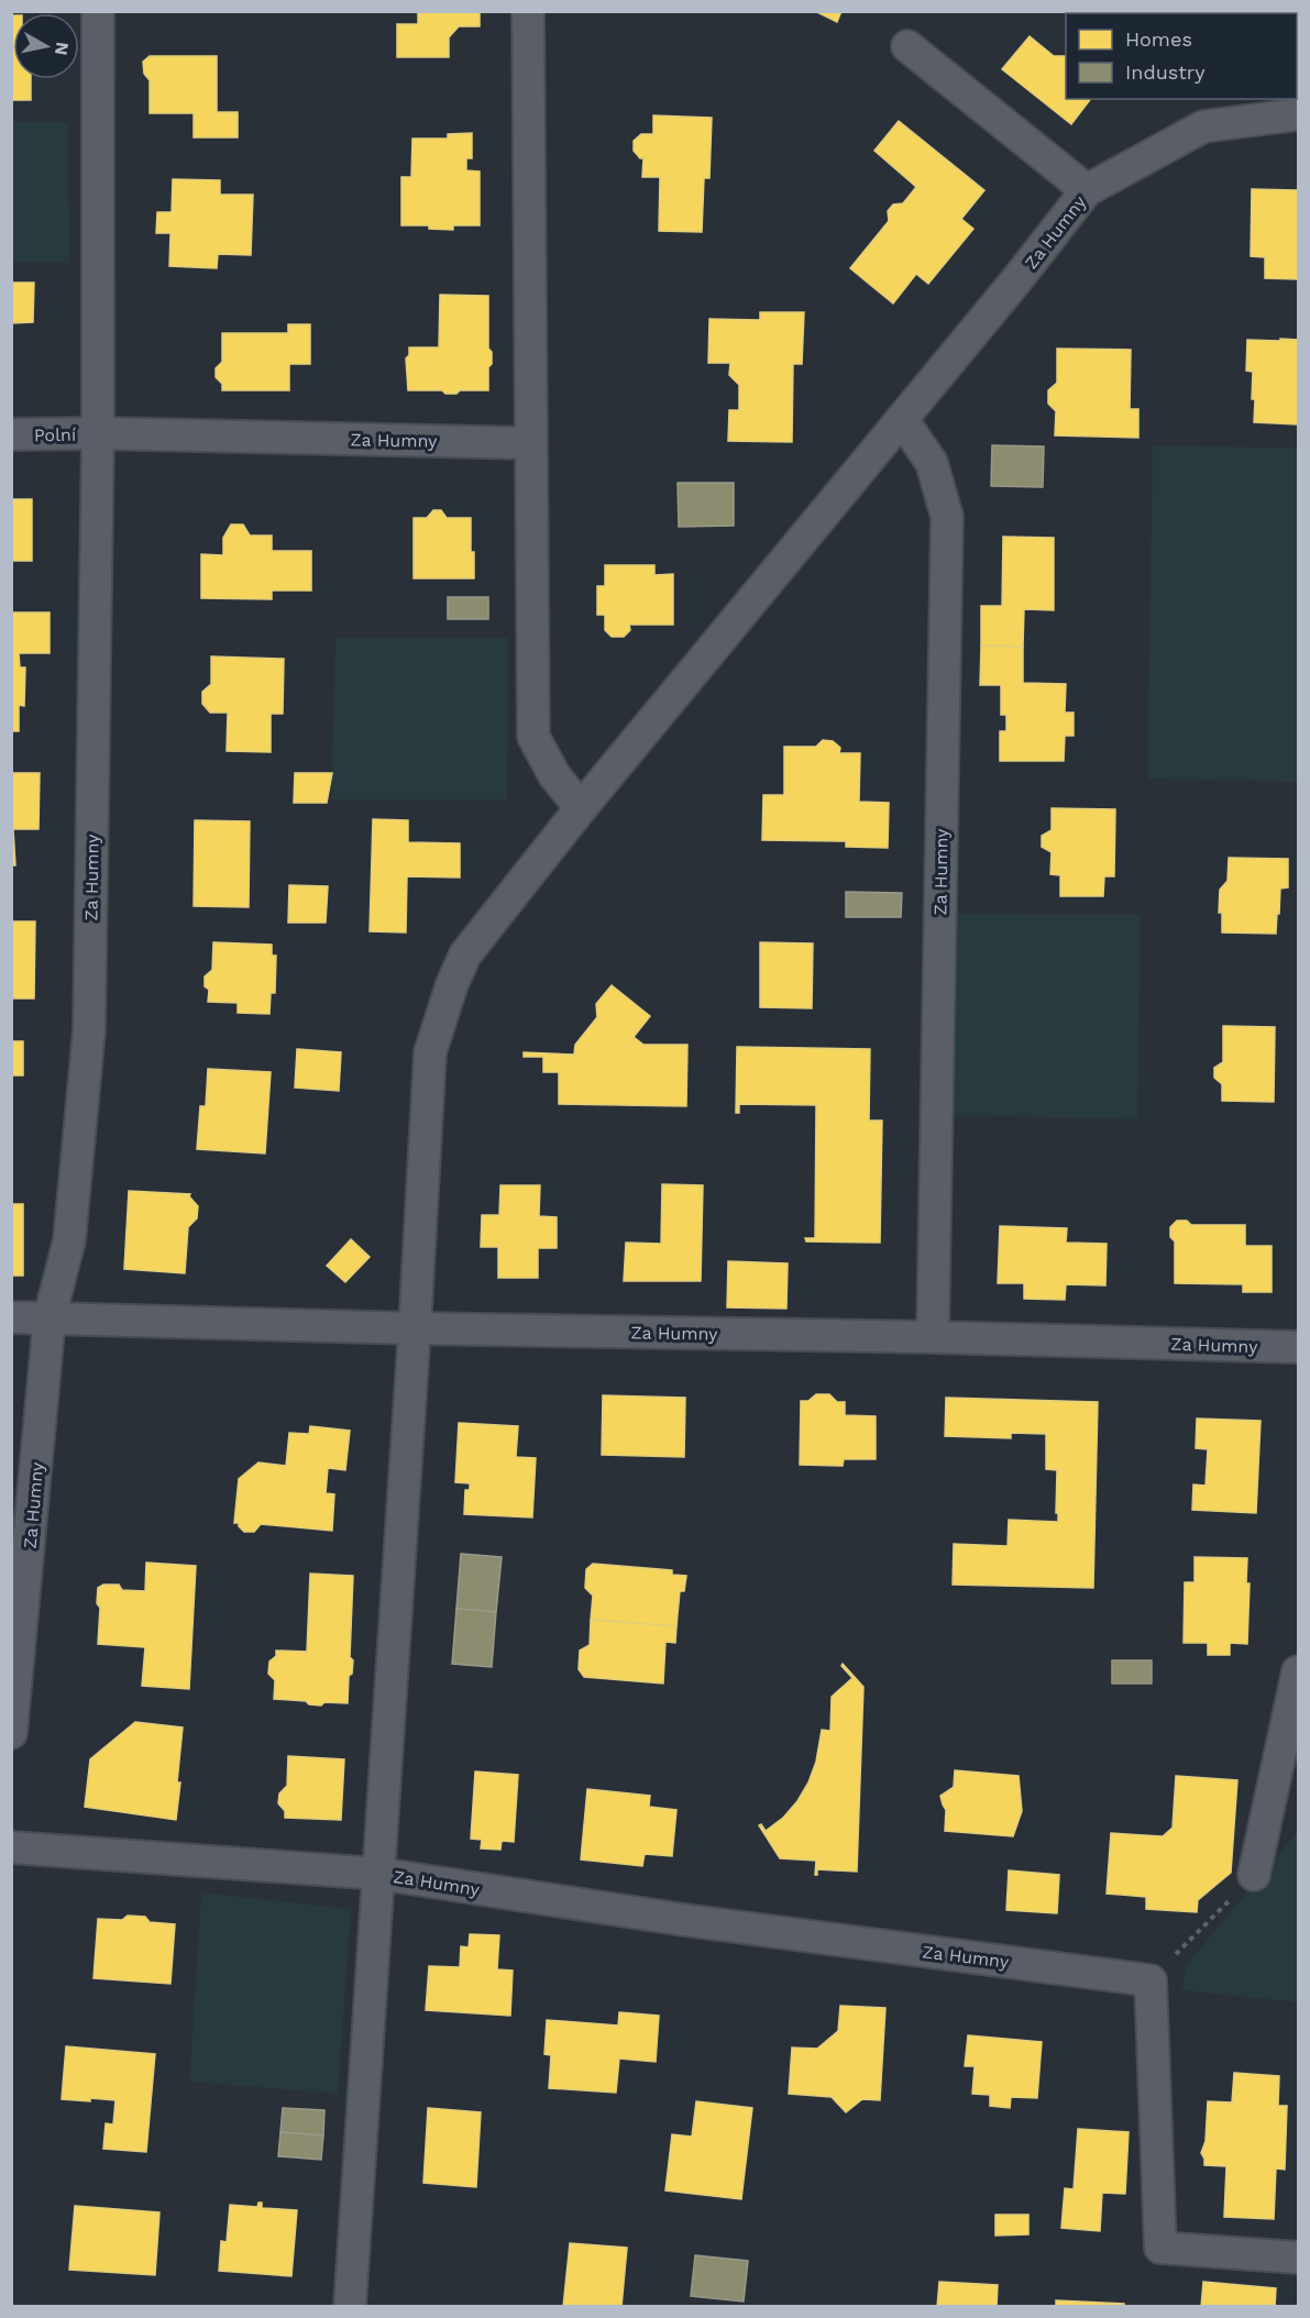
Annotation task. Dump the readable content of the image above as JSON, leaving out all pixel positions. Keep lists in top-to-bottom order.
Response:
{
  "streets": {
    "street": ["Za Humny", "Polní"]
  },
  "crossings": [
    ["Za Humny", "Polní"]
  ],
  "legend": ["Homes", "Industry"],
  "north": "right"
}
